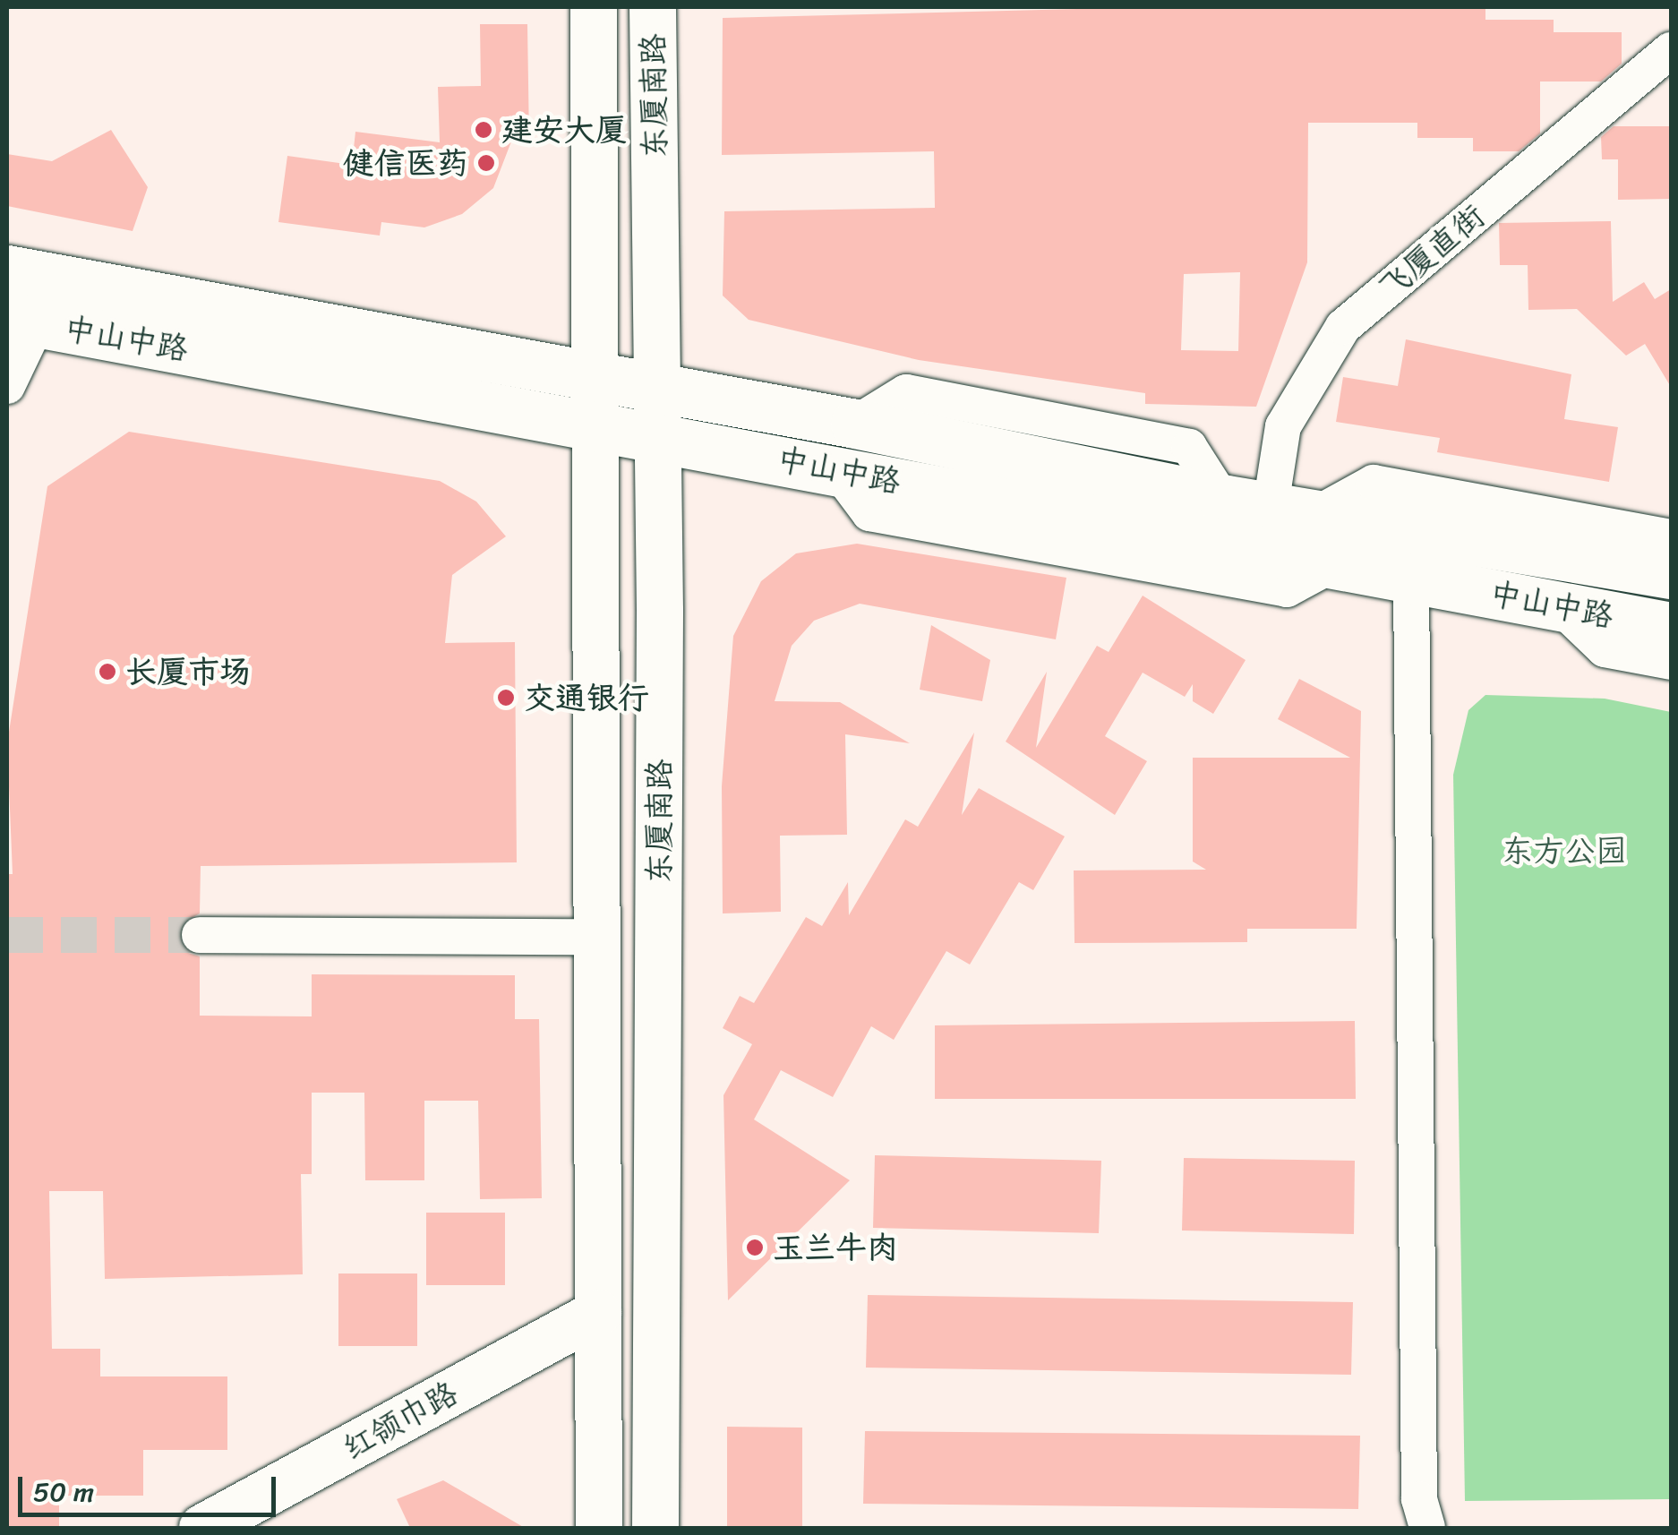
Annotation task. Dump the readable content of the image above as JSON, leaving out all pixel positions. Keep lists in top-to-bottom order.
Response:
{
  "streets": {
    "main road": ["中山中路"],
    "street": ["东厦南路", "飞厦直街", "红领巾路"]
  },
  "crossings": [
    ["东厦南路", "中山中路"],
    ["东厦南路", "红领巾路"],
    ["飞厦直街", "中山中路"]
  ],
  "parks": ["东方公园"],
  "places": [
    "建安大厦",
    "健信医药",
    "长厦市场",
    "交通银行",
    "玉兰牛肉"
  ],
  "scale_bar": "50 m"
}
